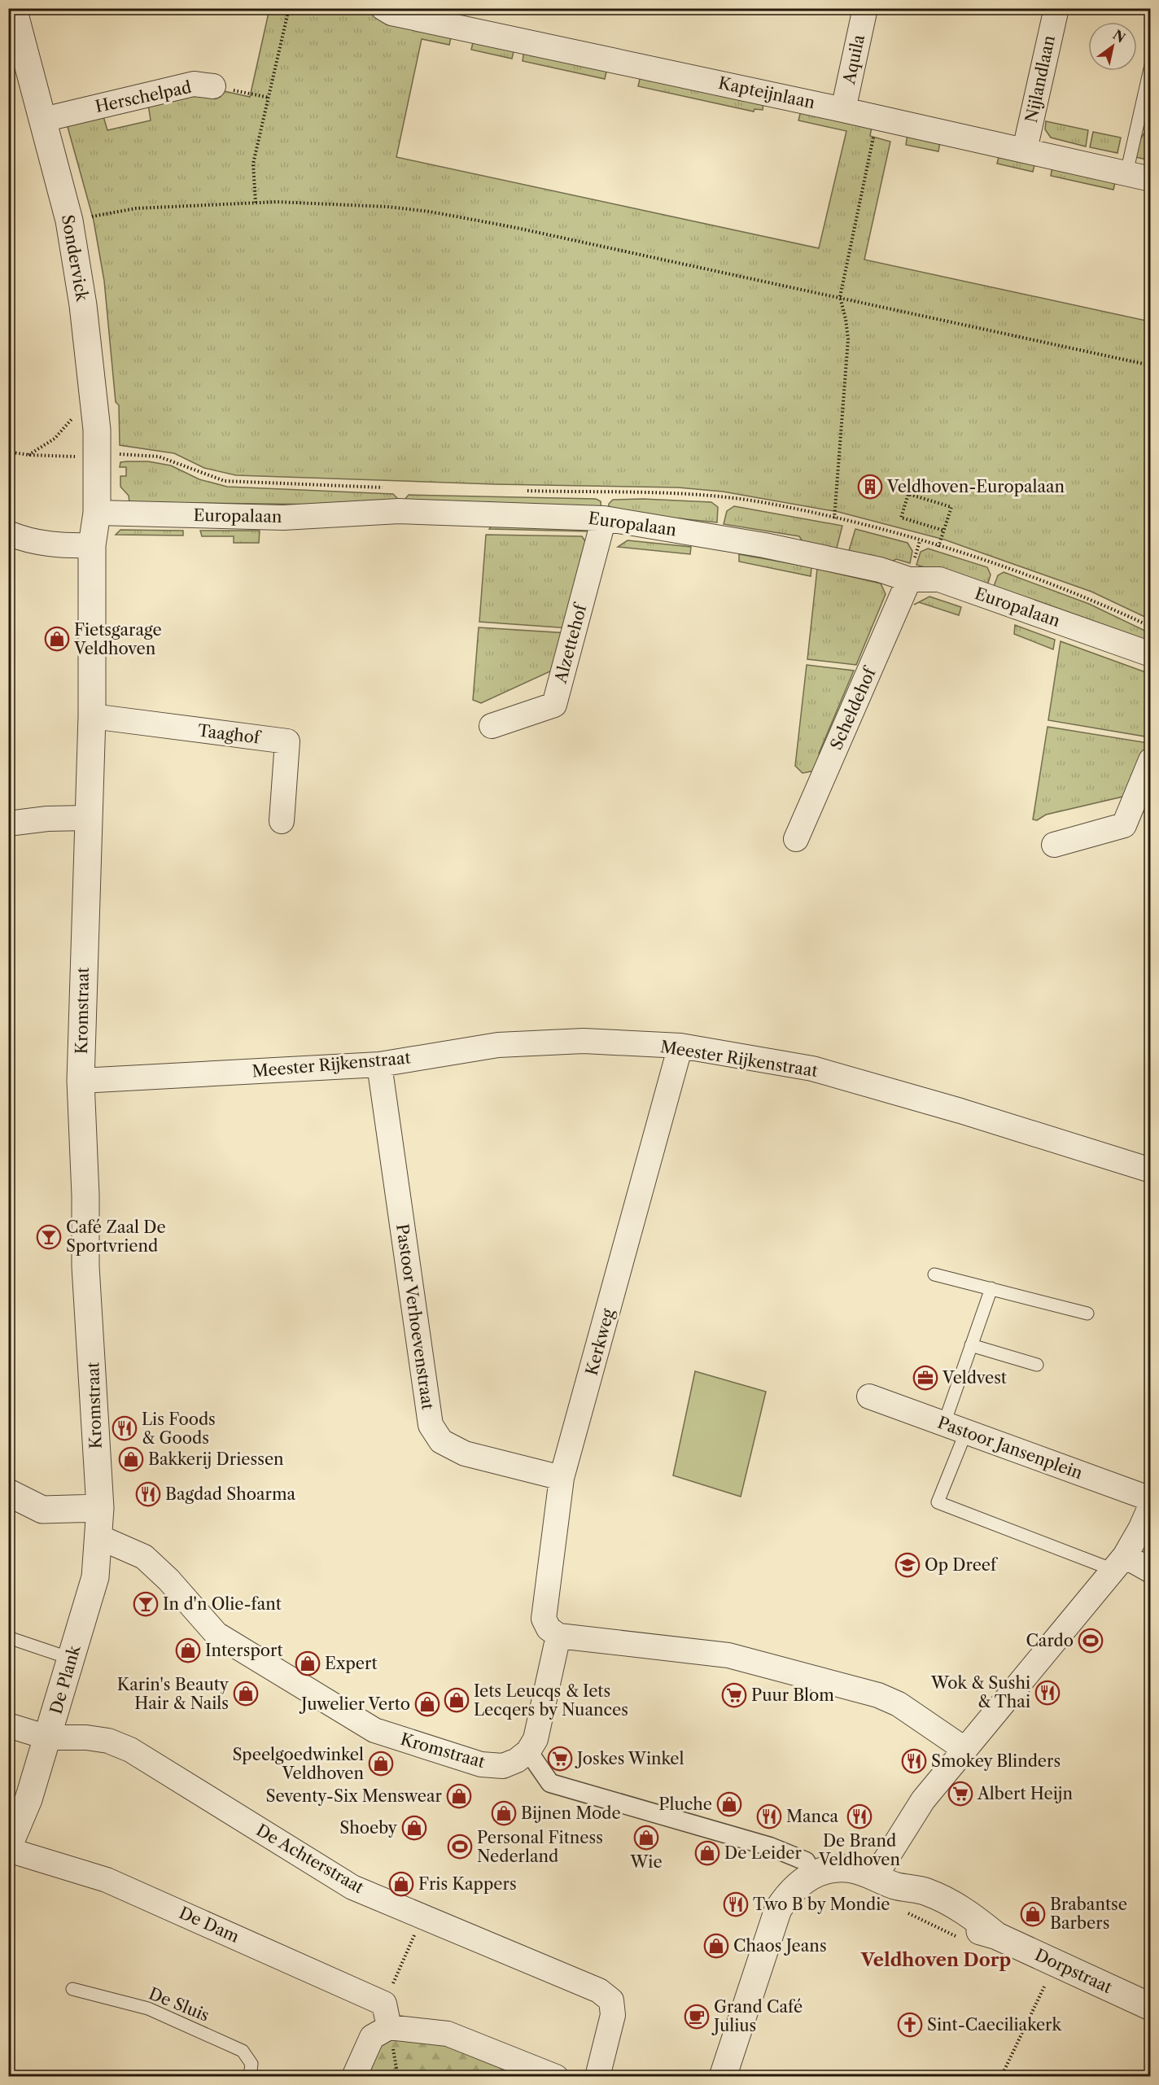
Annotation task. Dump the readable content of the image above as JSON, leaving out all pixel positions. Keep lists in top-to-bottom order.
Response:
{
  "streets": {
    "street": [
      "Aquila",
      "Nijlandlaan",
      "Kapteijnlaan",
      "Herschelpad",
      "Sondervick",
      "Europalaan",
      "Alzettehof",
      "Scheldehof",
      "Taaghof",
      "Kromstraat",
      "Meester Rijkenstraat",
      "Pastoor Verhoevenstraat",
      "Kerkweg",
      "Pastoor Jansenplein",
      "De Plank",
      "De Achterstraat",
      "De Dam",
      "Dorpstraat"
    ],
    "lane": ["De Sluis"]
  },
  "crossings": [
    ["Aquila", "Kapteijnlaan"],
    ["Nijlandlaan", "Kapteijnlaan"],
    ["Herschelpad", "Sondervick"],
    ["Sondervick", "Europalaan"],
    ["Sondervick", "Kromstraat"],
    ["Europalaan", "Alzettehof"],
    ["Europalaan", "Scheldehof"],
    ["Europalaan", "Kromstraat"],
    ["Taaghof", "Kromstraat"],
    ["Kromstraat", "Meester Rijkenstraat"],
    ["Kromstraat", "De Plank"],
    ["Meester Rijkenstraat", "Pastoor Verhoevenstraat"],
    ["Meester Rijkenstraat", "Kerkweg"],
    ["Pastoor Verhoevenstraat", "Kerkweg"],
    ["De Plank", "De Achterstraat"],
    ["De Plank", "De Dam"]
  ],
  "districts": ["Veldhoven Dorp"],
  "places": {
    "building": ["Veldhoven-Europalaan"],
    "shop": [
      "Fietsgarage Veldhoven",
      "Bakkerij Driessen",
      "Intersport",
      "Expert",
      "Karin's Beauty Hair & Nails",
      "Iets Leucqs & Iets Lecqers by Nuances",
      "Juwelier Verto",
      "Speelgoedwinkel Veldhoven",
      "Seventy-Six Menswear",
      "Pluche",
      "Bijnen Mode",
      "Shoeby",
      "Wie",
      "De Leider",
      "Fris Kappers",
      "Brabantse Barbers",
      "Chaos Jeans"
    ],
    "bar": ["Café Zaal De Sportvriend", "In d'n Olie-fant"],
    "office": ["Veldvest"],
    "restaurant": [
      "Lis Foods & Goods",
      "Bagdad Shoarma",
      "Wok & Sushi & Thai",
      "Smokey Blinders",
      "Manca",
      "De Brand Veldhoven",
      "Two B by Mondie"
    ],
    "school or university": ["Op Dreef"],
    "sports": ["Cardo", "Personal Fitness Nederland"],
    "supermarket": ["Puur Blom", "Joskes Winkel", "Albert Heijn"],
    "cafe": ["Grand Café Julius"],
    "church": ["Sint-Caeciliakerk"]
  },
  "north": "top right"
}
